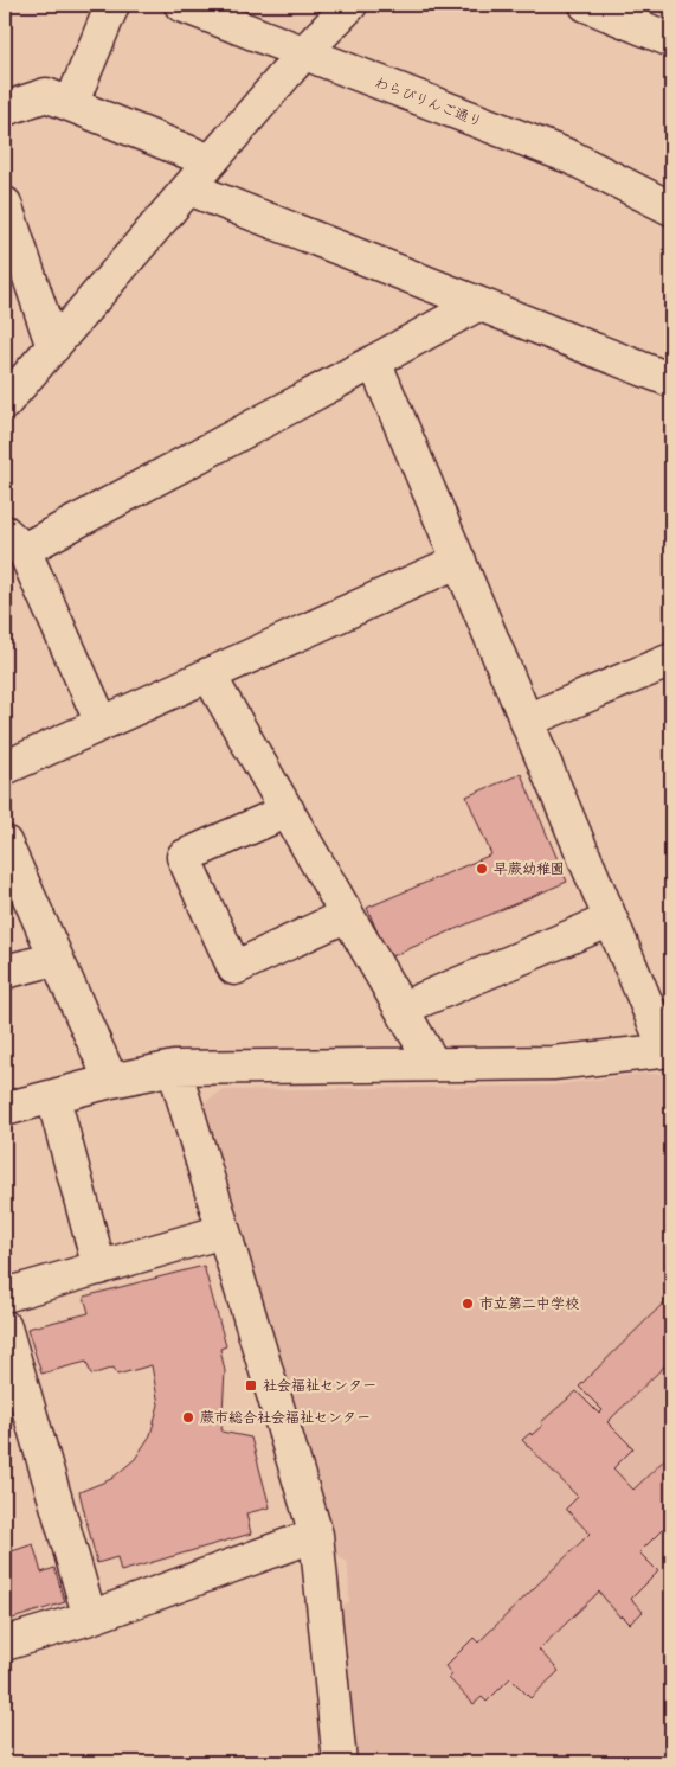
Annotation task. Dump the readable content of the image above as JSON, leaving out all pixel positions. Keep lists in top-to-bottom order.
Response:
{
  "streets": {
    "street": ["わらびりんご通り"]
  },
  "places": {
    "other": ["早蕨幼稚園", "市立第二中学校", "蕨市総合社会福祉センター"],
    "transit": ["社会福祉センター"]
  }
}
